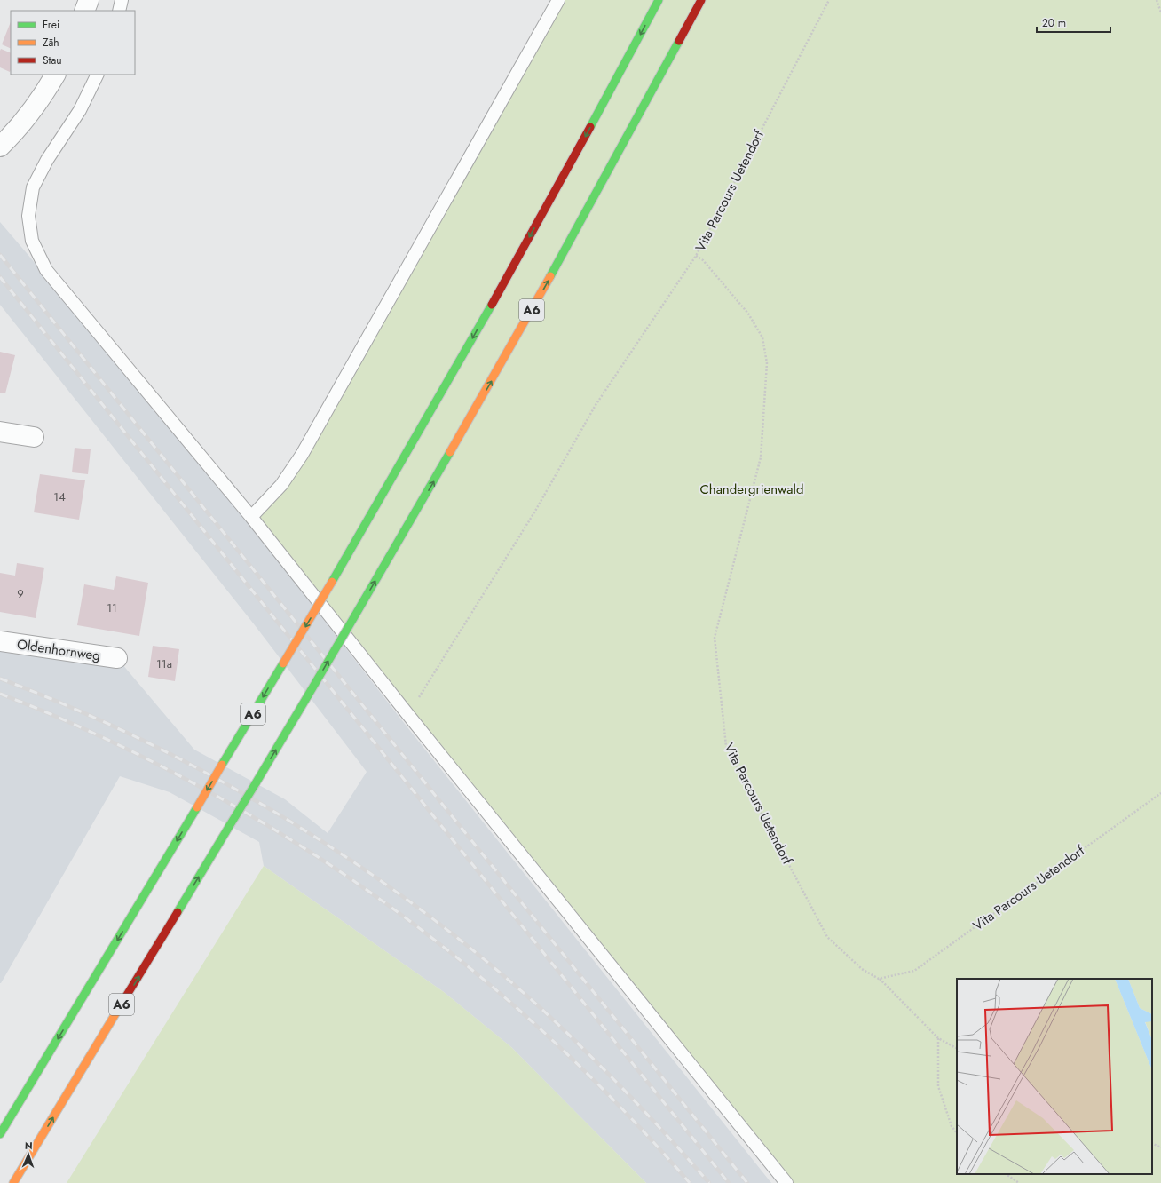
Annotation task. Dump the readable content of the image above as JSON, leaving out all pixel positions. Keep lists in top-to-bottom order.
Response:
{
  "streets": {
    "highway": ["A6"],
    "street": ["Oldenhornweg"],
    "path": ["Vita Parcours Uetendorf"]
  },
  "parks": ["Chandergrienwald"],
  "house_numbers": [
    "14",
    "9",
    "11",
    "11a"
  ],
  "legend": ["Frei", "Zäh", "Stau"],
  "scale_bar": "20 m",
  "north": "top"
}
